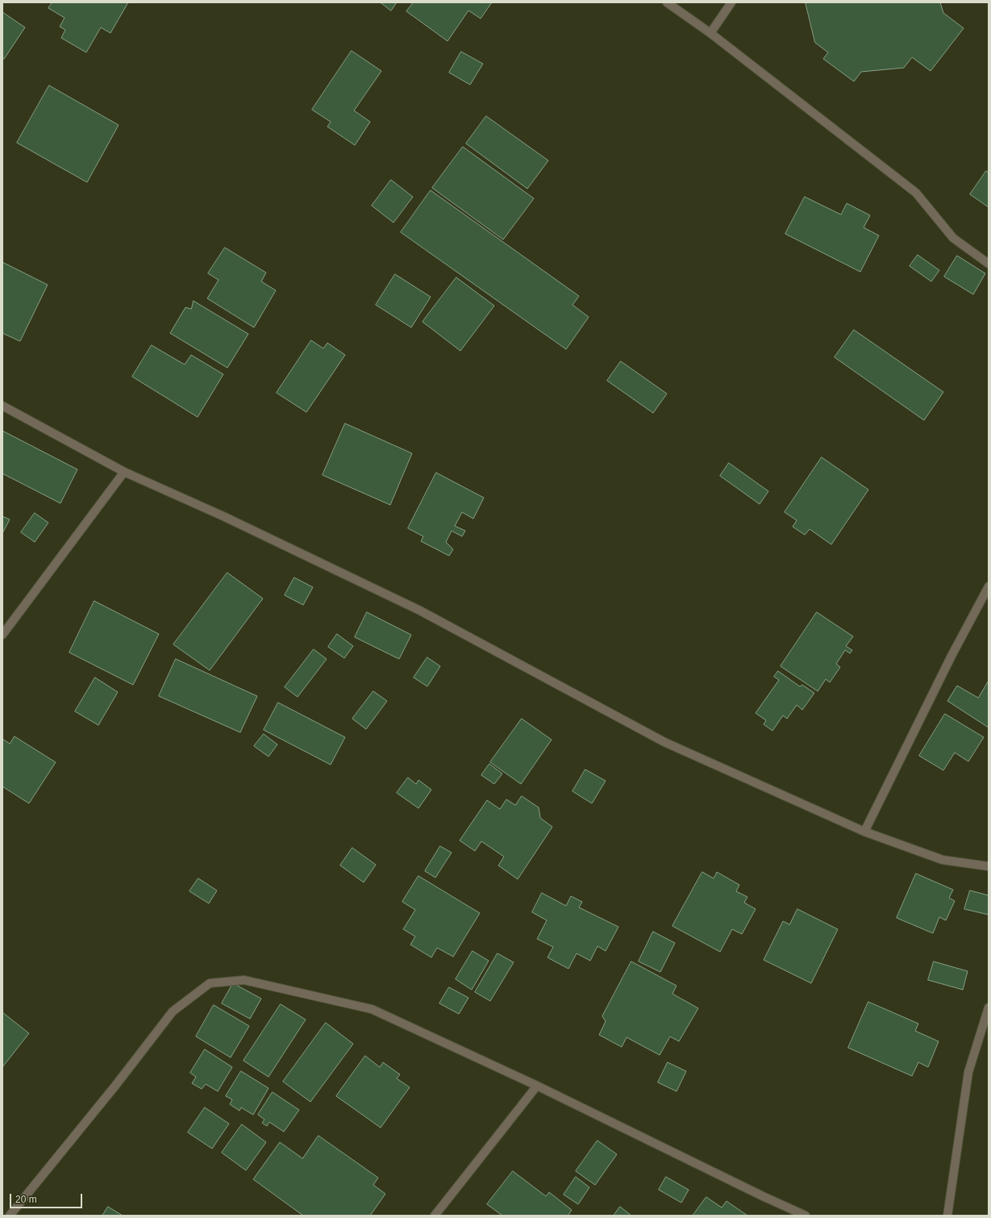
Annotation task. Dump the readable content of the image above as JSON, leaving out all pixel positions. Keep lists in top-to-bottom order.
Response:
{
  "scale_bar": "20 m"
}
